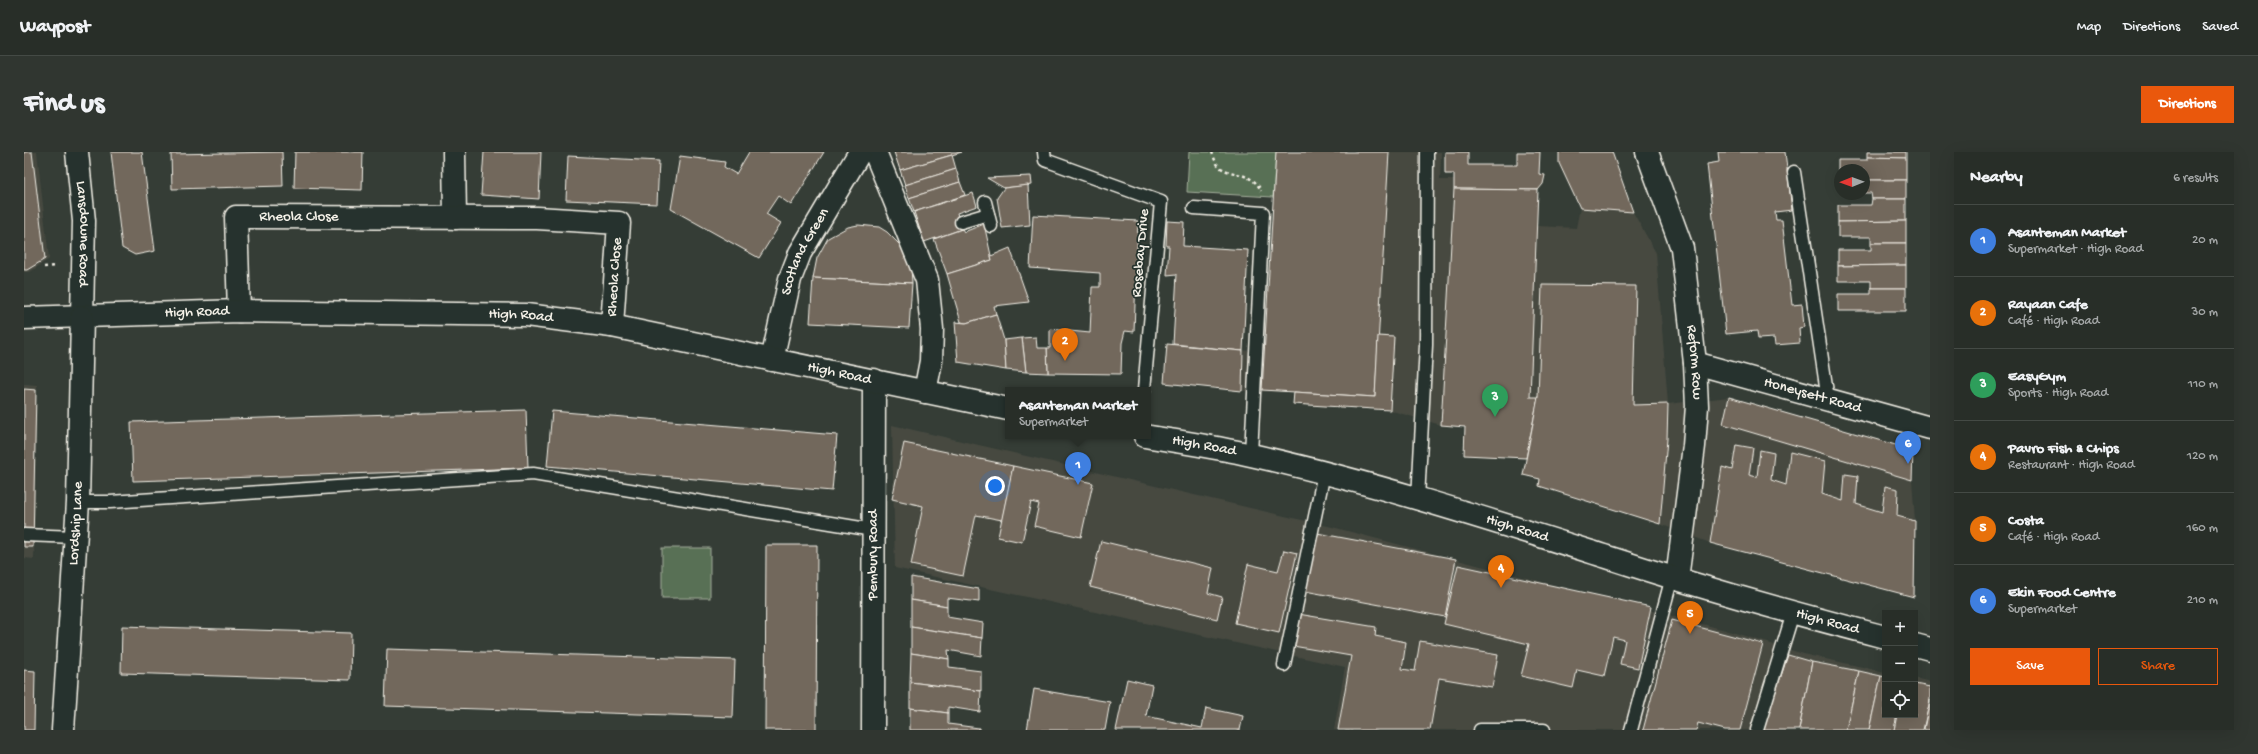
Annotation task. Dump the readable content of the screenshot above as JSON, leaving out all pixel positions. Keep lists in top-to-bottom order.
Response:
{
  "streets": {
    "street": [
      "Rheola Close",
      "Lansdowne Road",
      "Scotland Green",
      "High Road",
      "Reform Row",
      "Honeysett Road",
      "Lordship Lane",
      "Pembury Road"
    ],
    "lane": ["Rosebay Drive"]
  },
  "crossings": [
    ["Rheola Close", "High Road"],
    ["Lansdowne Road", "High Road"],
    ["Lansdowne Road", "Lordship Lane"],
    ["Scotland Green", "High Road"],
    ["High Road", "Reform Row"],
    ["High Road", "Lordship Lane"],
    ["High Road", "Pembury Road"],
    ["Reform Row", "Honeysett Road"]
  ],
  "north": "left",
  "page": {
    "header": "Waypost",
    "nav": ["Map", "Directions", "Saved"],
    "buttons": [
      "Directions",
      ["Save", "Share"]
    ],
    "title": "Find us",
    "heading": ["Nearby", "6 results"],
    "list": [
      {
        "mark": "1",
        "name": "Asanteman Market",
        "note": "Supermarket · High Road",
        "value": "20 m"
      },
      {
        "mark": "2",
        "name": "Rayaan Cafe",
        "note": "Café · High Road",
        "value": "30 m"
      },
      {
        "mark": "3",
        "name": "EasyGym",
        "note": "Sports · High Road",
        "value": "110 m"
      },
      {
        "mark": "4",
        "name": "Pavro Fish & Chips",
        "note": "Restaurant · High Road",
        "value": "120 m"
      },
      {
        "mark": "5",
        "name": "Costa",
        "note": "Café · High Road",
        "value": "160 m"
      },
      {
        "mark": "6",
        "name": "Ekin Food Centre",
        "note": "Supermarket",
        "value": "210 m"
      }
    ],
    "pins": [
      "2",
      "3",
      "6",
      "1",
      "4",
      "5"
    ],
    "popup": ["Asanteman Market", "Supermarket"],
    "map_buttons": ["+", "−"]
  }
}
